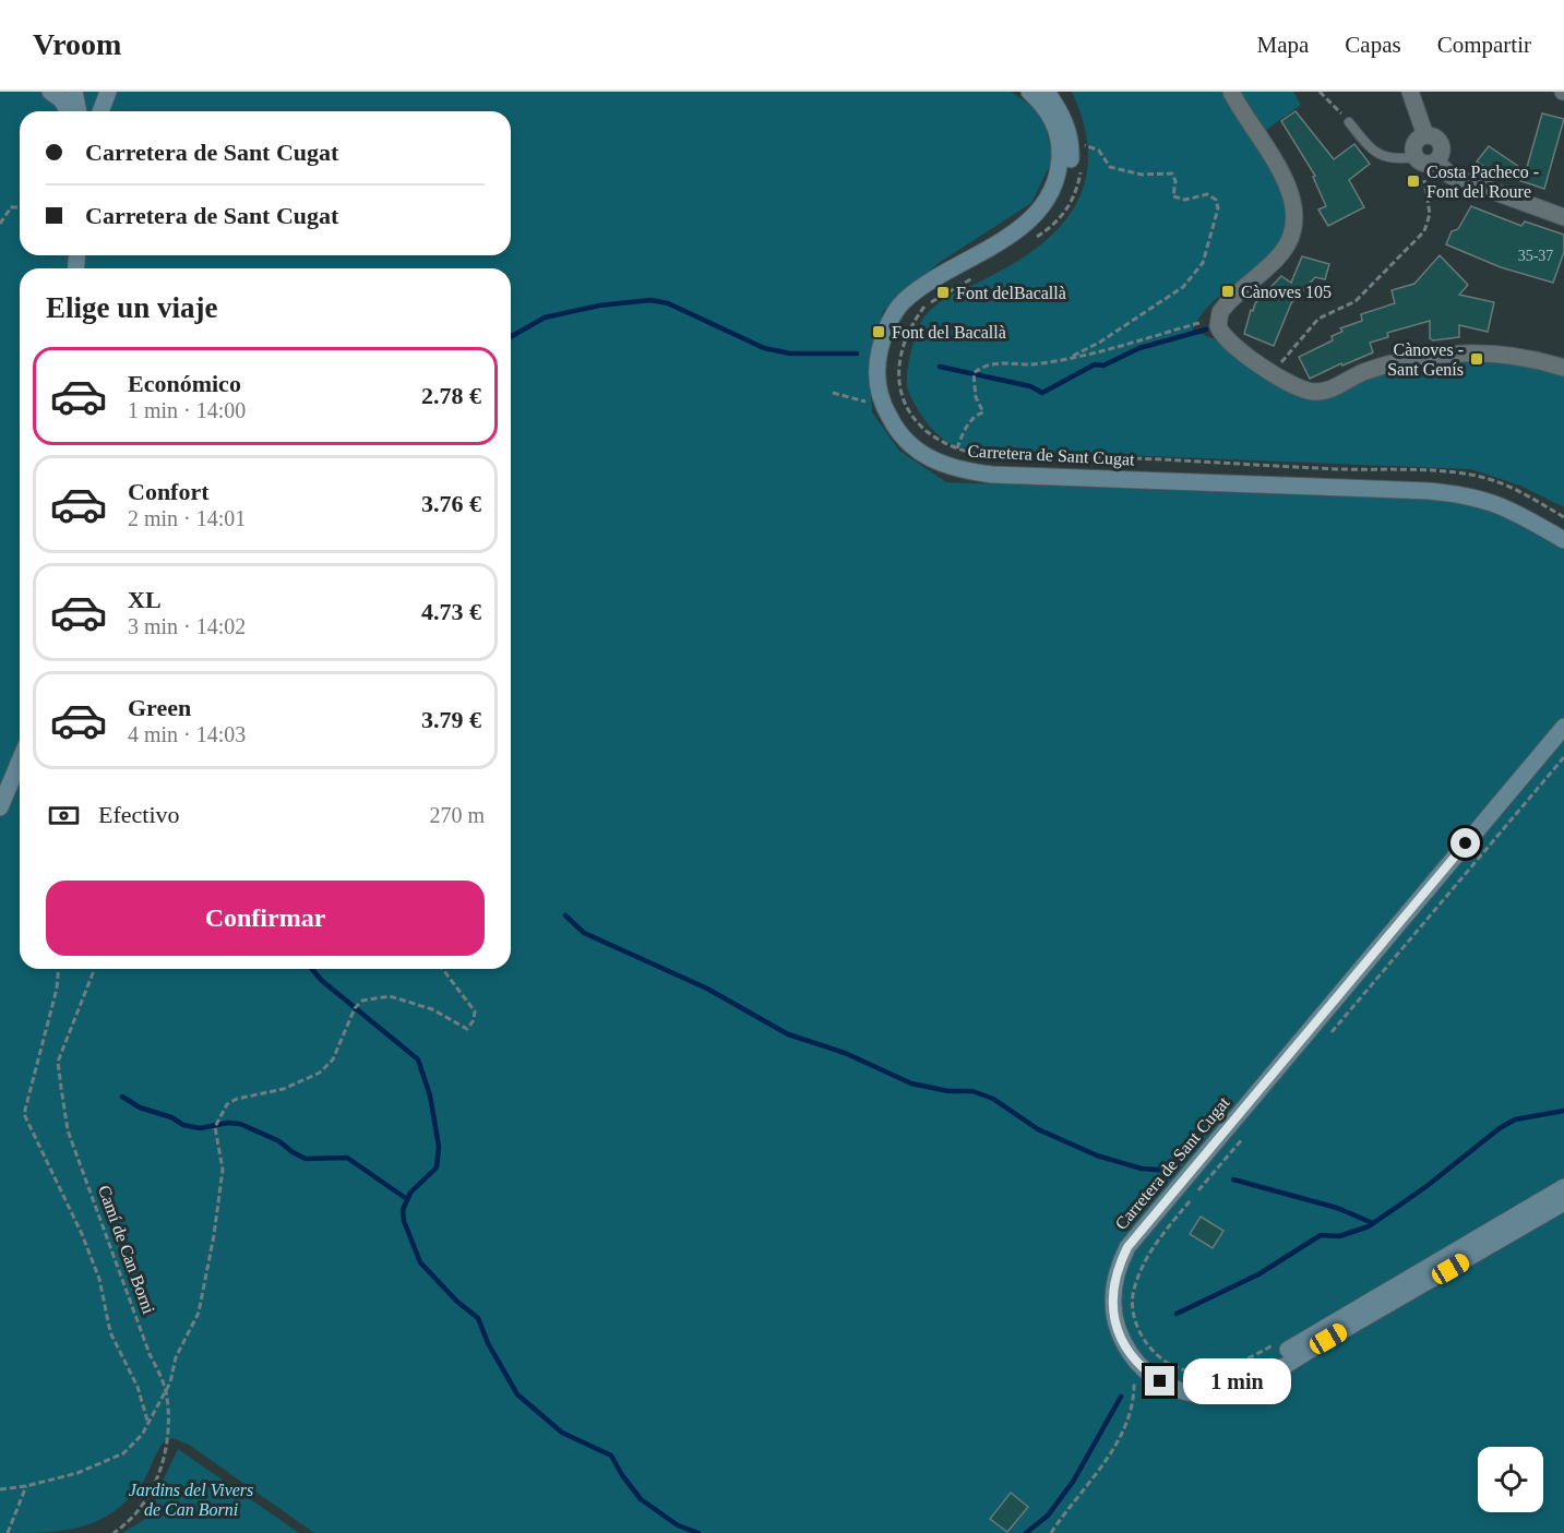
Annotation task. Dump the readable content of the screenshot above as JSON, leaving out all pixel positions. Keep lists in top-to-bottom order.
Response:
{
  "streets": {
    "main road": ["Carretera de Sant Cugat"],
    "path": ["Camí de Can Borni"]
  },
  "parks": ["Jardins del Vivers de Can Borni"],
  "places": {
    "transit": [
      "Costa Pacheco - Font del Roure",
      "Cànoves 105",
      "Font delBacallà",
      "Font del Bacallà",
      "Cànoves - Sant Genís"
    ]
  },
  "house_numbers": ["35-37"],
  "page": {
    "header": "Vroom",
    "nav": ["Mapa", "Capas", "Compartir"],
    "banner": ["Carretera de Sant Cugat", "Carretera de Sant Cugat"],
    "heading": "Elige un viaje",
    "list": [
      {
        "name": "Económico",
        "note": "1 min · 14:00",
        "value": "2.78 €"
      },
      {
        "name": "Confort",
        "note": "2 min · 14:01",
        "value": "3.76 €"
      },
      {
        "name": "XL",
        "note": "3 min · 14:02",
        "value": "4.73 €"
      },
      {
        "name": "Green",
        "note": "4 min · 14:03",
        "value": "3.79 €"
      }
    ],
    "pay": ["Efectivo", "270 m"],
    "buttons": "Confirmar",
    "bubble": "1 min"
  }
}
